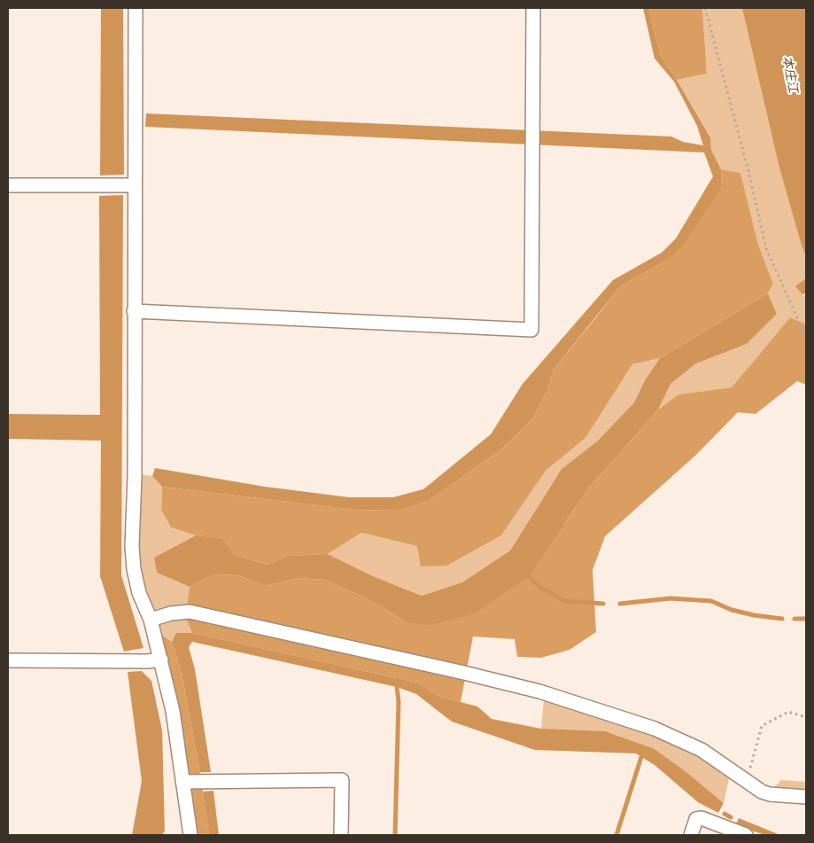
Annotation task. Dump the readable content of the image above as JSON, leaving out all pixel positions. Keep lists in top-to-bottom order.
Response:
{
  "water": ["本庄江"]
}
